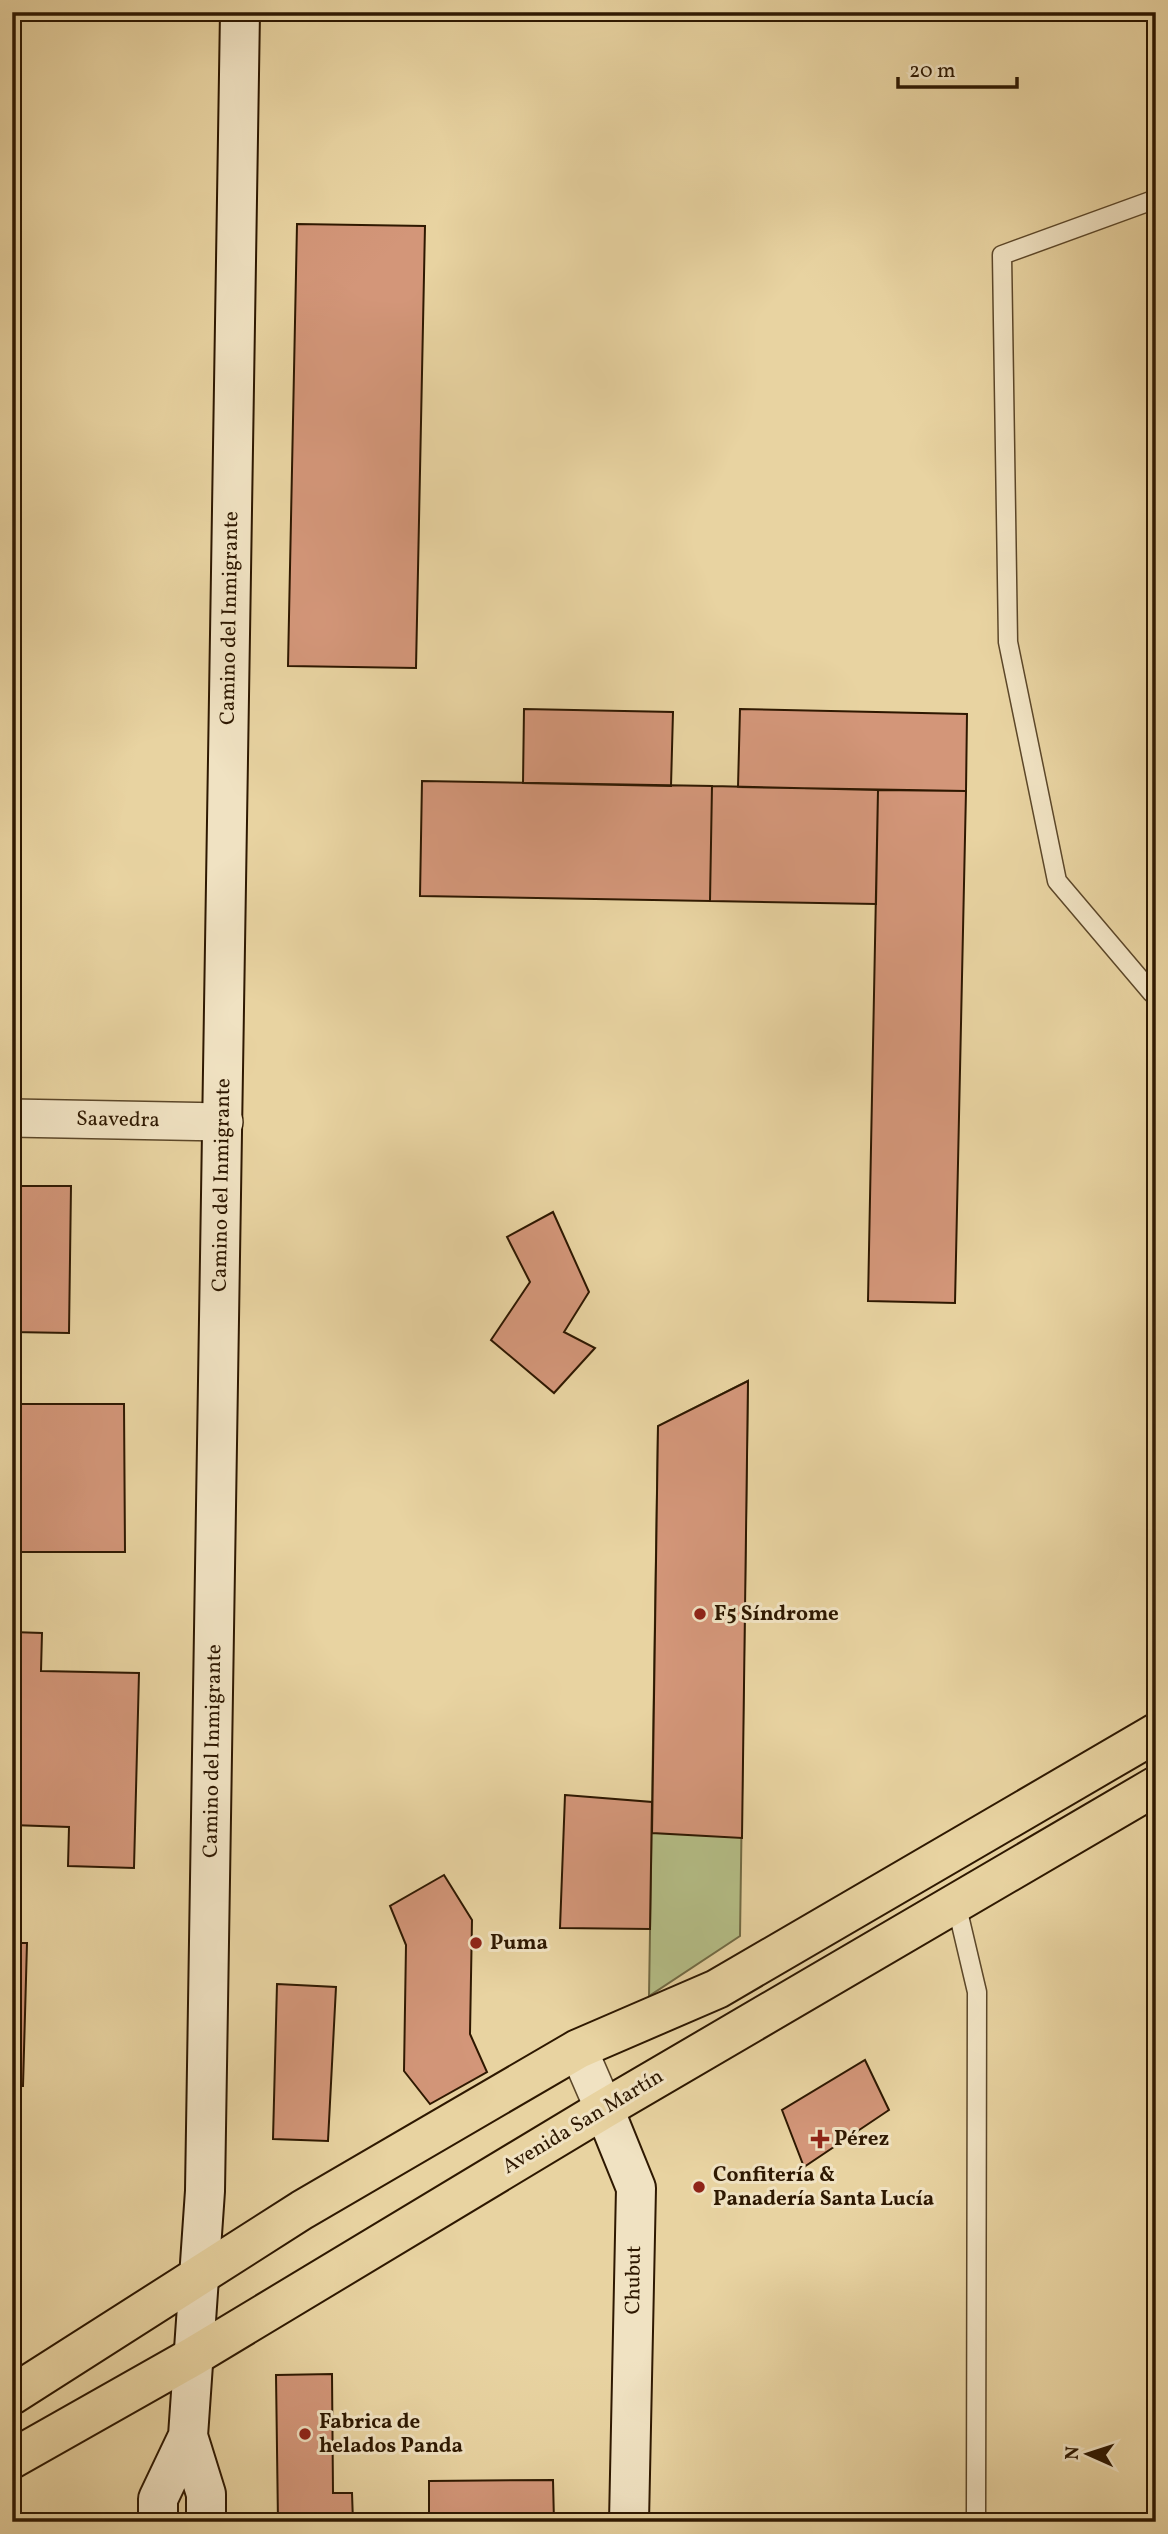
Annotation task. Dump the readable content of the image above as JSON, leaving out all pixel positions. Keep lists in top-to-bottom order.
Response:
{
  "streets": {
    "main road": ["Camino del Inmigrante", "Avenida San Martín", "Chubut"],
    "street": ["Saavedra"]
  },
  "crossings": [
    ["Camino del Inmigrante", "Saavedra"],
    ["Camino del Inmigrante", "Avenida San Martín"],
    ["Avenida San Martín", "Chubut"]
  ],
  "places": {
    "other": [
      "F5 Síndrome",
      "Puma",
      "Confitería & Panadería Santa Lucía",
      "Fabrica de helados Panda"
    ],
    "health": ["Pérez"]
  },
  "scale_bar": "20 m",
  "north": "left"
}
